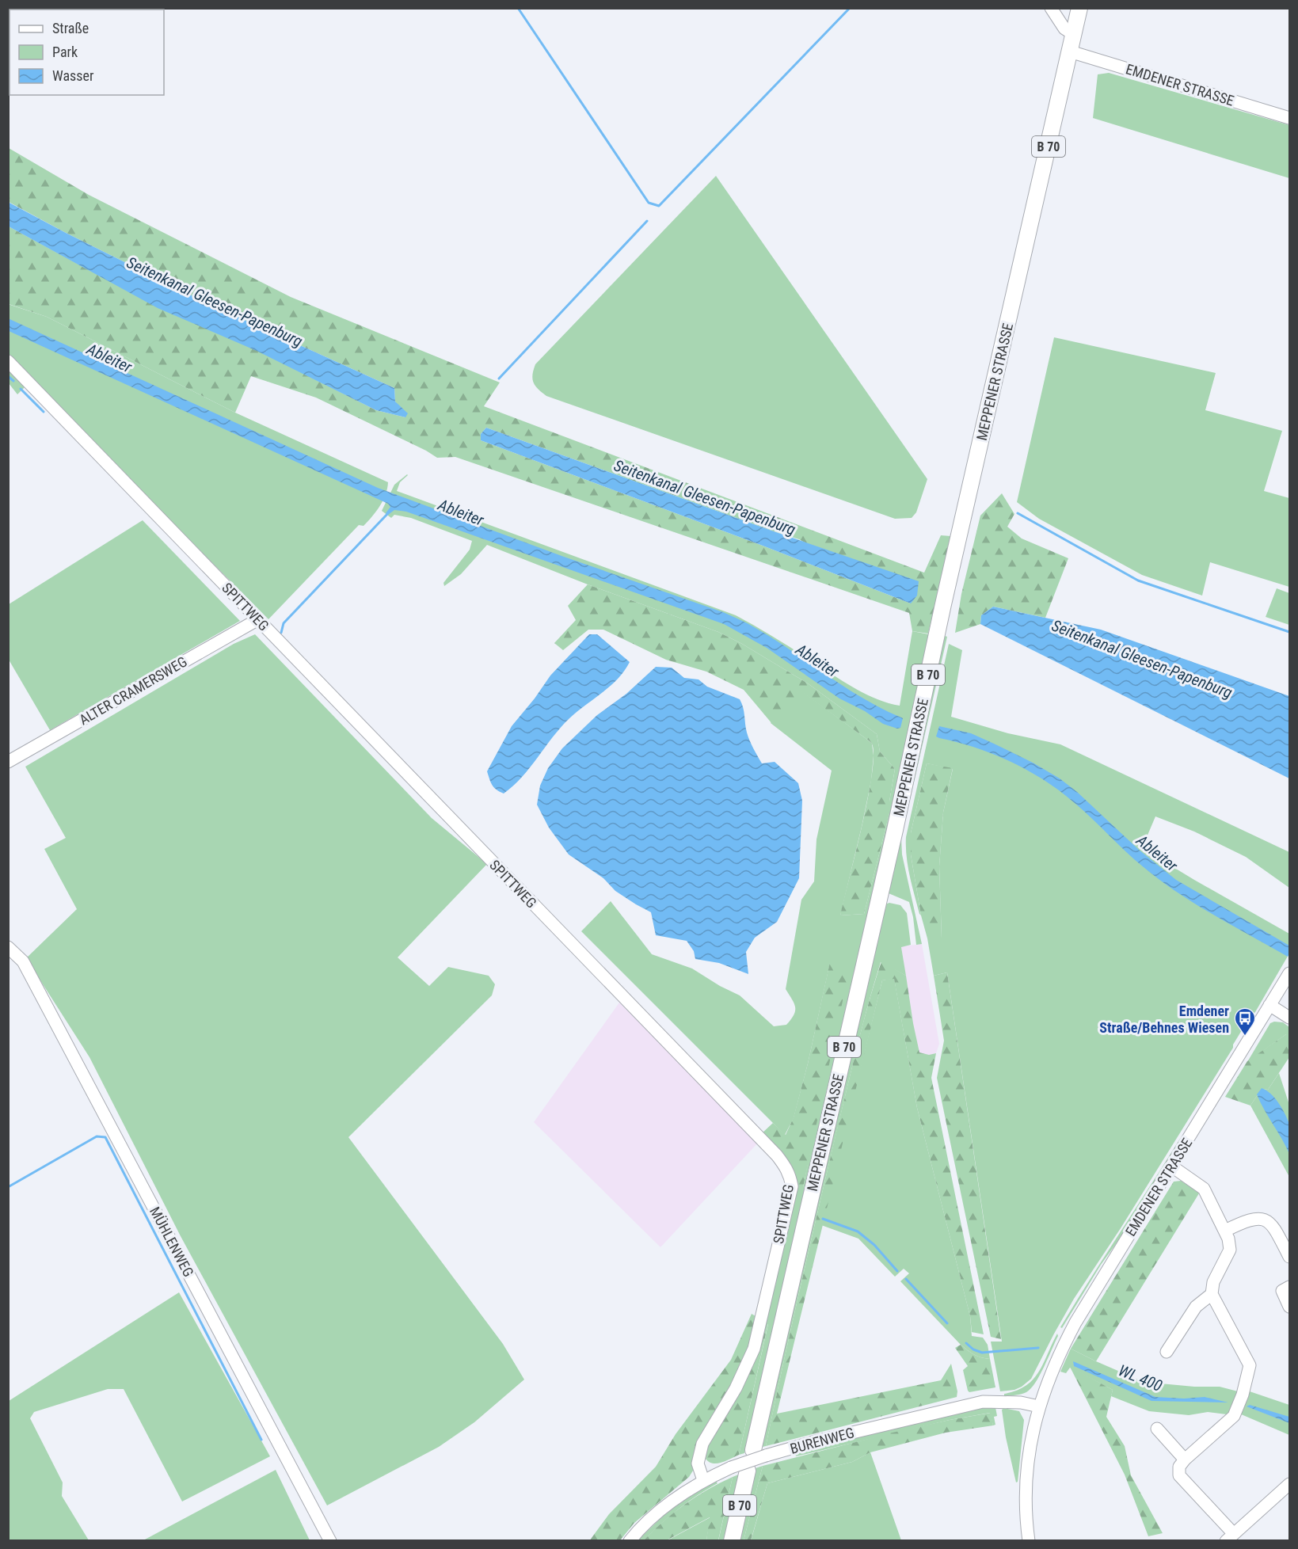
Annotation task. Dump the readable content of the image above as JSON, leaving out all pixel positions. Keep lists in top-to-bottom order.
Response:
{
  "streets": {
    "main road": ["B 70", "MEPPENER STRASSE"],
    "street": [
      "EMDENER STRASSE",
      "SPITTWEG",
      "ALTER CRAMERSWEG",
      "MÜHLENWEG",
      "BURENWEG"
    ]
  },
  "crossings": [
    ["EMDENER STRASSE", "MEPPENER STRASSE"],
    ["EMDENER STRASSE", "BURENWEG"],
    ["MEPPENER STRASSE", "BURENWEG"],
    ["SPITTWEG", "ALTER CRAMERSWEG"],
    ["SPITTWEG", "BURENWEG"]
  ],
  "water": ["Seitenkanal Gleesen-Papenburg", "Ableiter", "WL 400"],
  "places": {
    "bus stop": ["Emdener Straße/Behnes Wiesen"]
  },
  "legend": ["Straße", "Park", "Wasser"]
}
